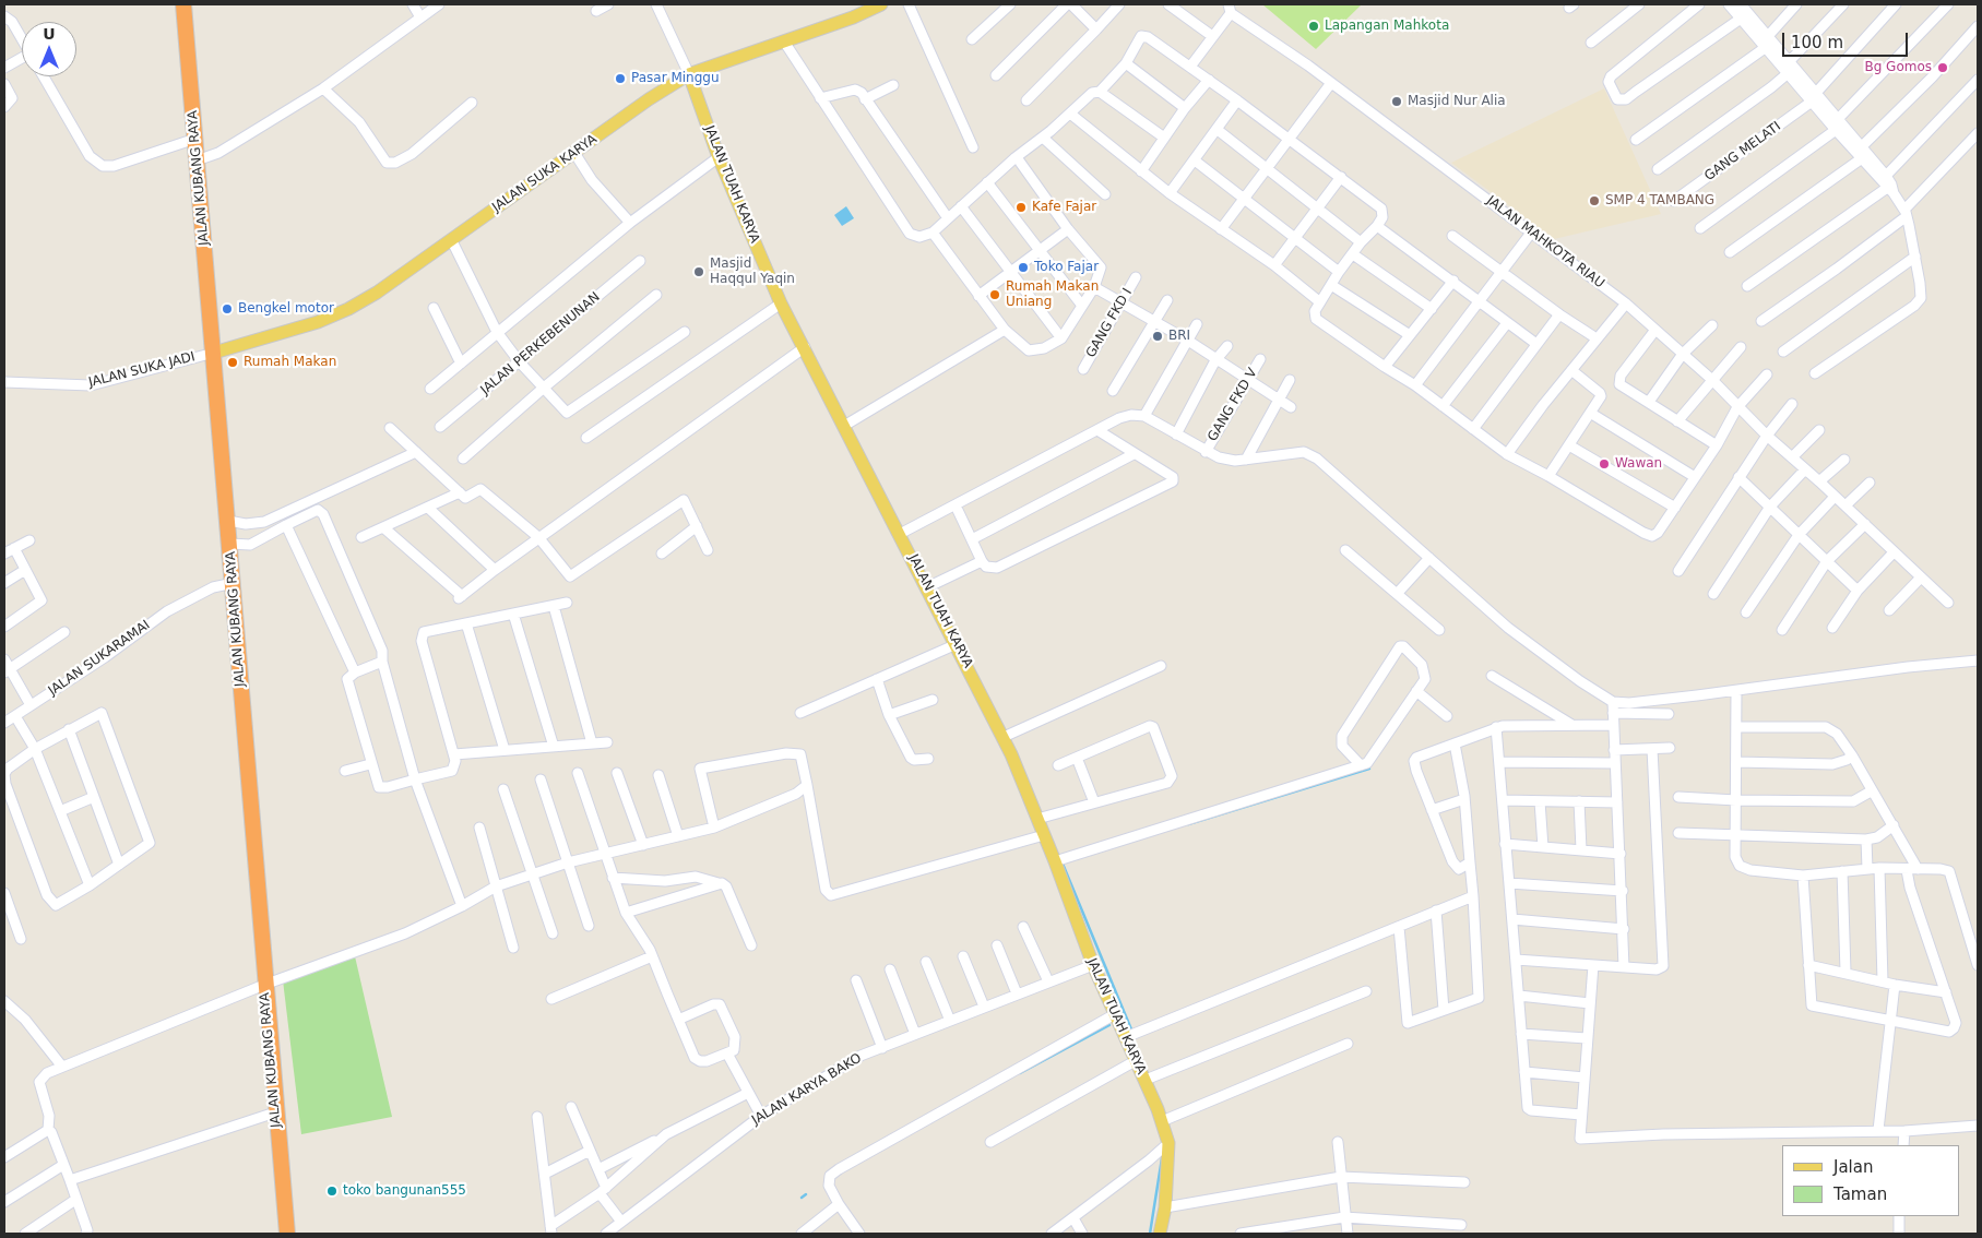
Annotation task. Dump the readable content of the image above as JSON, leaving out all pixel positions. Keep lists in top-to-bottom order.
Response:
{
  "streets": {
    "highway": ["JALAN KUBANG RAYA"],
    "main road": ["JALAN SUKA KARYA", "JALAN TUAH KARYA"],
    "street": [
      "GANG MELATI",
      "JALAN MAHKOTA RIAU",
      "GANG FKD I",
      "JALAN PERKEBENUNAN",
      "JALAN SUKA JADI",
      "GANG FKD V",
      "JALAN SUKARAMAI",
      "JALAN KARYA BAKO"
    ]
  },
  "crossings": [
    ["JALAN SUKA KARYA", "JALAN KUBANG RAYA"],
    ["JALAN SUKA KARYA", "JALAN TUAH KARYA"],
    ["JALAN SUKA KARYA", "JALAN SUKA JADI"],
    ["JALAN KUBANG RAYA", "JALAN SUKA JADI"],
    ["JALAN KUBANG RAYA", "JALAN SUKARAMAI"],
    ["JALAN TUAH KARYA", "JALAN KARYA BAKO"]
  ],
  "places": [
    "Lapangan Mahkota",
    "Bg Gomos",
    "Pasar Minggu",
    "Masjid Nur Alia",
    "SMP 4 TAMBANG",
    "Kafe Fajar",
    "Toko Fajar",
    "Masjid Haqqul Yaqin",
    "Rumah Makan Uniang",
    "Bengkel motor",
    "BRI",
    "Rumah Makan",
    "Wawan",
    "toko bangunan555"
  ],
  "legend": ["Jalan", "Taman"],
  "scale_bar": "100 m",
  "north": "top"
}
